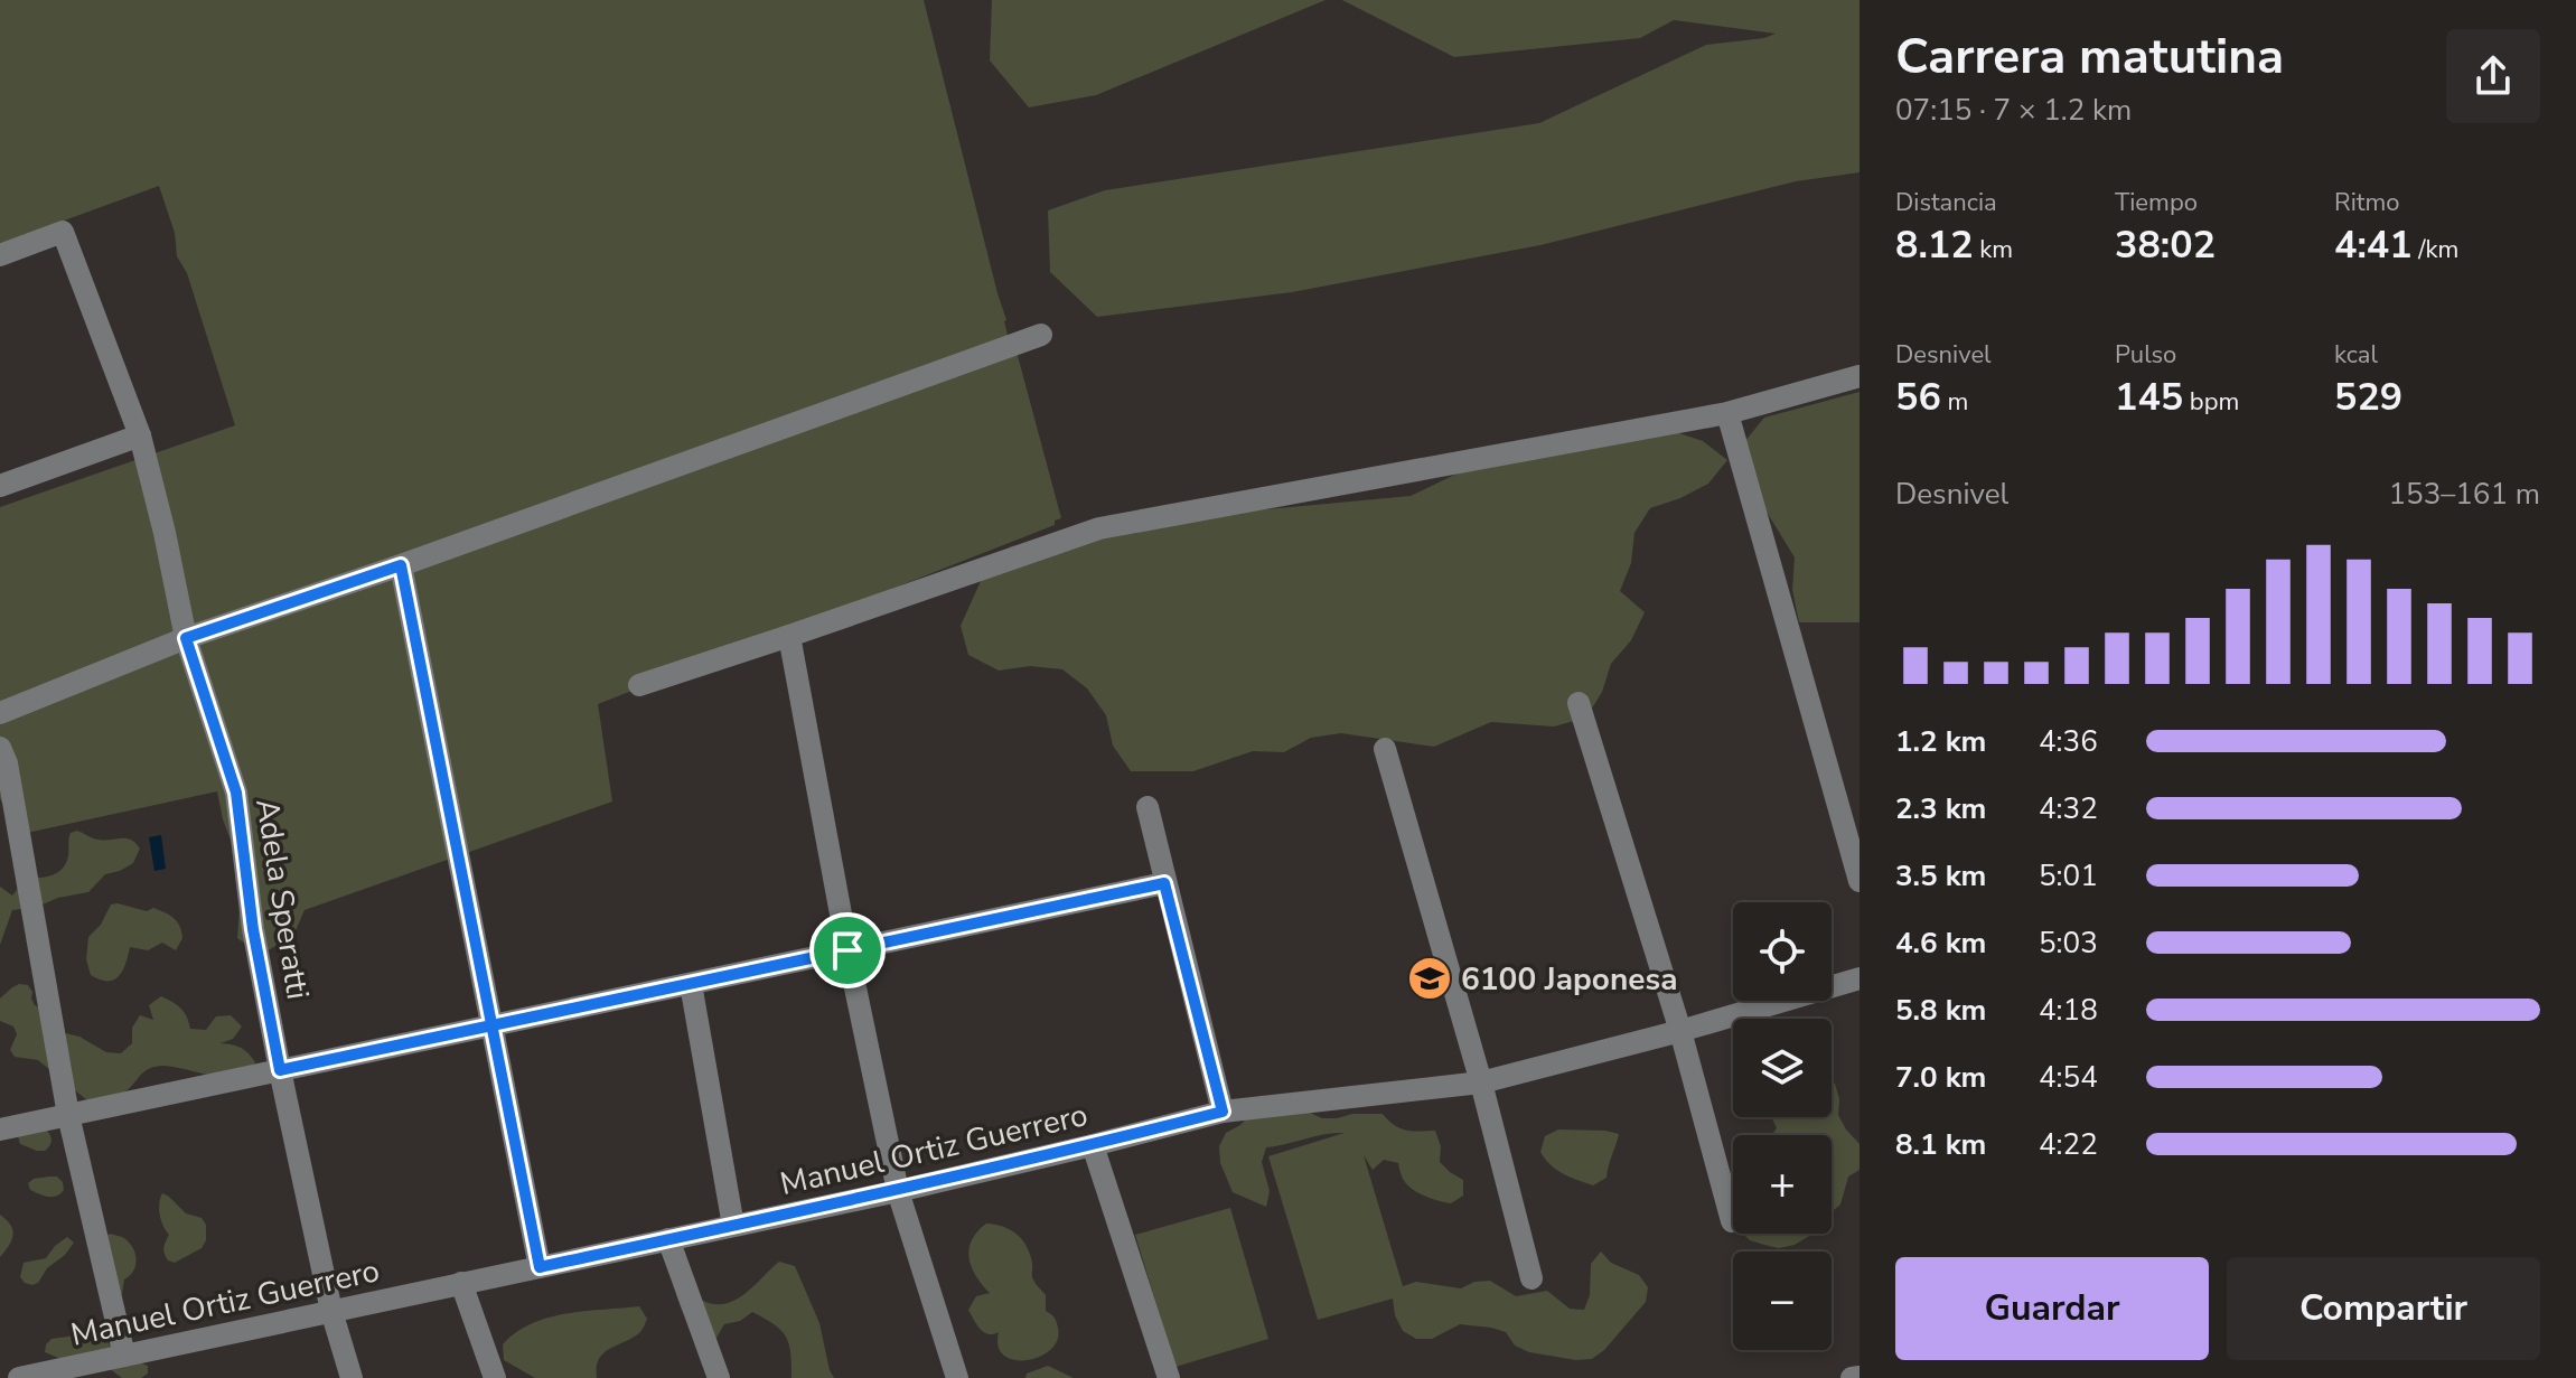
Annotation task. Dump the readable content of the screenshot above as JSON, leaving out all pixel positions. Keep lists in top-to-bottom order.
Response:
{
  "streets": {
    "street": ["Adela Speratti", "Manuel Ortiz Guerrero"]
  },
  "crossings": [
    ["Adela Speratti", "Manuel Ortiz Guerrero"]
  ],
  "places": {
    "school or university": ["6100 Japonesa"]
  },
  "page": {
    "heading": ["Carrera matutina", "07:15 · 7 × 1.2 km"],
    "stats": [
      ["Distancia", "8.12 km"],
      ["Tiempo", "38:02"],
      ["Ritmo", "4:41 /km"],
      ["Desnivel", "56 m"],
      ["Pulso", "145 bpm"],
      ["kcal", "529"]
    ],
    "chart": ["Desnivel", "153–161 m"],
    "list": [
      {
        "name": "1.2 km",
        "note": "4:36"
      },
      {
        "name": "2.3 km",
        "note": "4:32"
      },
      {
        "name": "3.5 km",
        "note": "5:01"
      },
      {
        "name": "4.6 km",
        "note": "5:03"
      },
      {
        "name": "5.8 km",
        "note": "4:18"
      },
      {
        "name": "7.0 km",
        "note": "4:54"
      },
      {
        "name": "8.1 km",
        "note": "4:22"
      }
    ],
    "map_buttons": ["+", "−"],
    "buttons": ["Guardar", "Compartir"]
  }
}
